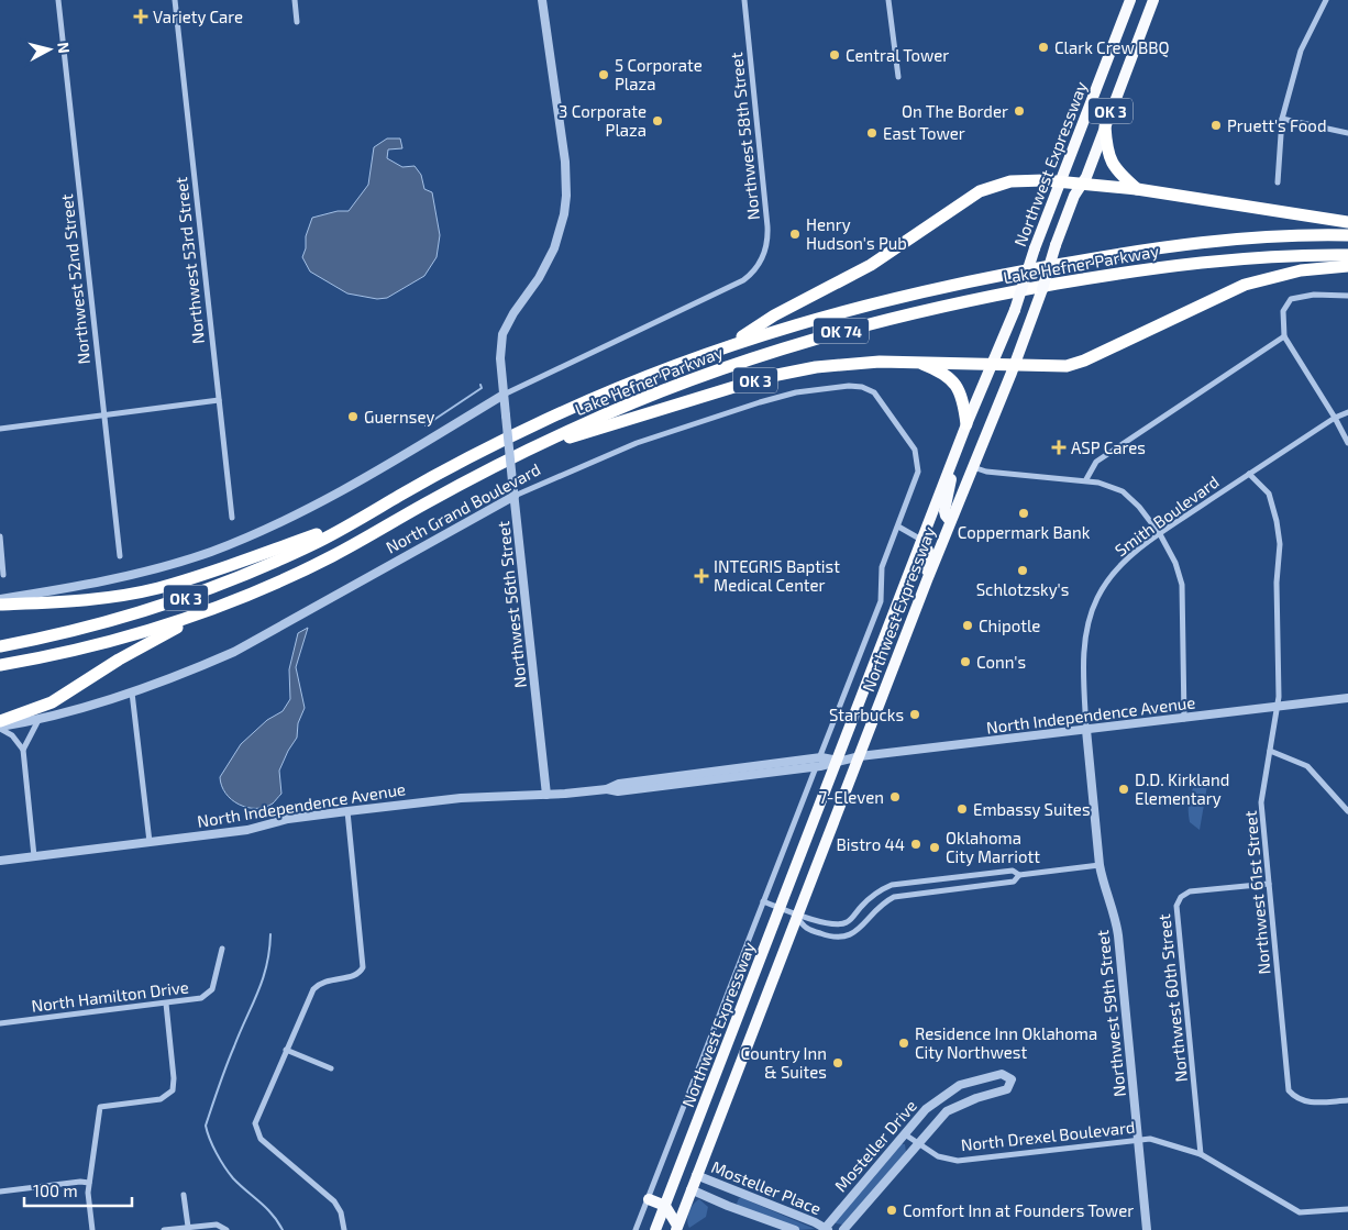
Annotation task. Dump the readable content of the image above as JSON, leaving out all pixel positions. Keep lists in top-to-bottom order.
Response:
{
  "streets": {
    "highway": [
      "OK 3",
      "Northwest Expressway",
      "Lake Hefner Parkway",
      "OK 74"
    ],
    "street": [
      "Northwest 58th Street",
      "Northwest 53rd Street",
      "Northwest 52nd Street",
      "North Grand Boulevard",
      "Smith Boulevard",
      "Northwest 56th Street",
      "North Independence Avenue",
      "Northwest 61st Street",
      "North Hamilton Drive",
      "Northwest 60th Street",
      "Northwest 59th Street",
      "North Drexel Boulevard",
      "Mosteller Drive",
      "Mosteller Place"
    ]
  },
  "crossings": [
    ["OK 3", "Northwest Expressway"],
    ["OK 3", "Lake Hefner Parkway"],
    ["Northwest 58th Street", "Northwest 56th Street"],
    ["Northwest Expressway", "North Grand Boulevard"],
    ["Northwest Expressway", "North Independence Avenue"],
    ["Northwest Expressway", "Mosteller Place"],
    ["North Grand Boulevard", "Northwest 56th Street"],
    ["Smith Boulevard", "North Independence Avenue"],
    ["Smith Boulevard", "Northwest 61st Street"],
    ["Smith Boulevard", "Northwest 59th Street"],
    ["Northwest 56th Street", "North Independence Avenue"],
    ["North Independence Avenue", "Northwest 61st Street"],
    ["North Independence Avenue", "Northwest 59th Street"],
    ["Northwest 61st Street", "Northwest 60th Street"],
    ["Northwest 60th Street", "North Drexel Boulevard"],
    ["Northwest 59th Street", "North Drexel Boulevard"],
    ["North Drexel Boulevard", "Mosteller Drive"],
    ["Mosteller Drive", "Mosteller Place"]
  ],
  "places": {
    "health": ["Variety Care", "ASP Cares", "INTEGRIS Baptist Medical Center"],
    "other": [
      "Clark Crew BBQ",
      "Central Tower",
      "5 Corporate Plaza",
      "On The Border",
      "3 Corporate Plaza",
      "Pruett's Food",
      "East Tower",
      "Henry Hudson's Pub",
      "Guernsey",
      "Coppermark Bank",
      "Schlotzsky's",
      "Chipotle",
      "Conn's",
      "Starbucks",
      "D.D. Kirkland Elementary",
      "7-Eleven",
      "Embassy Suites",
      "Bistro 44",
      "Oklahoma City Marriott",
      "Residence Inn Oklahoma City Northwest",
      "Country Inn & Suites",
      "Comfort Inn at Founders Tower"
    ]
  },
  "scale_bar": "100 m",
  "north": "right"
}
